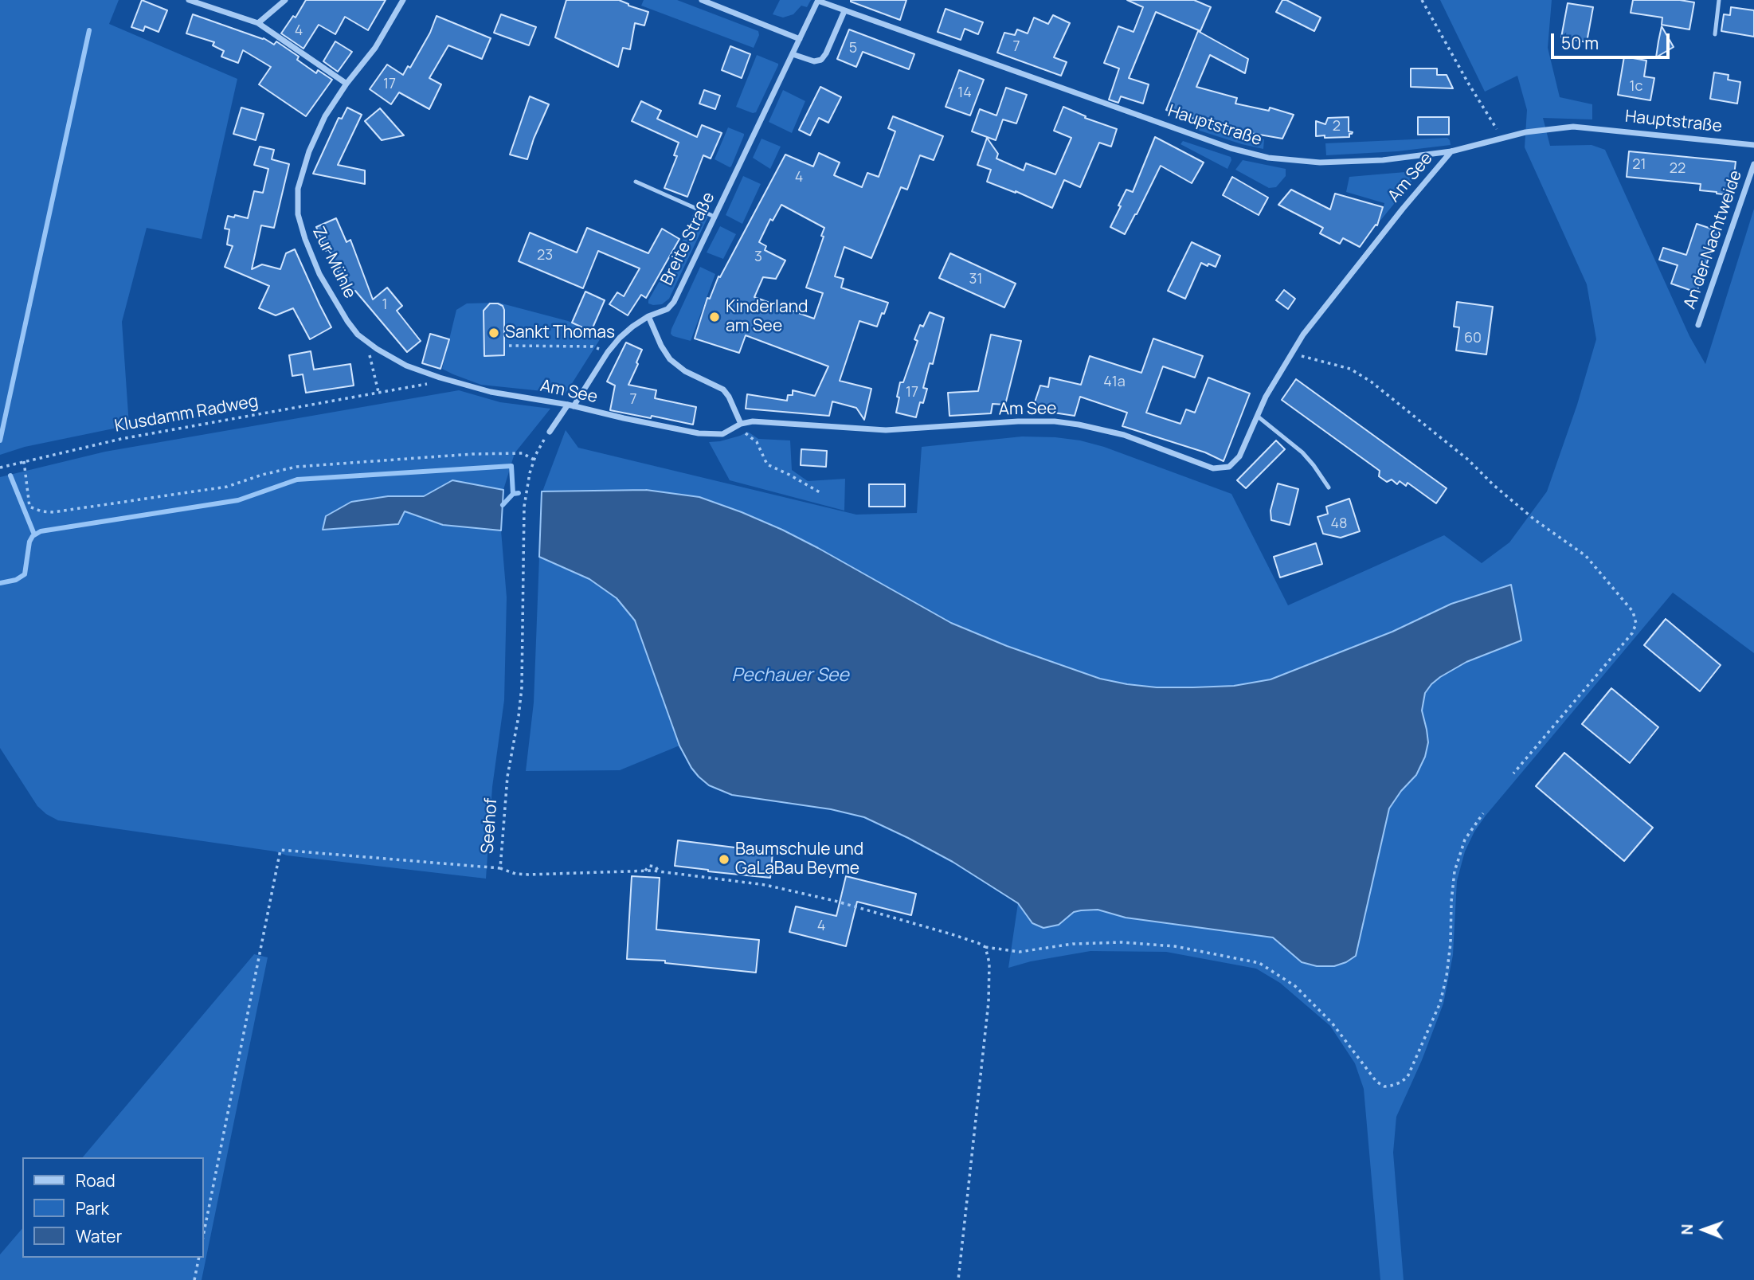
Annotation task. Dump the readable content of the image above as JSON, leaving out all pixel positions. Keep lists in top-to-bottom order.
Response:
{
  "streets": {
    "street": [
      "Hauptstraße",
      "Am See",
      "Breite Straße",
      "An der Nachtweide",
      "Zur Mühle"
    ],
    "path": ["Klusdamm Radweg", "Seehof"]
  },
  "crossings": [
    ["Hauptstraße", "Am See"],
    ["Hauptstraße", "Breite Straße"],
    ["Am See", "Breite Straße"],
    ["Am See", "Zur Mühle"],
    ["Am See", "Klusdamm Radweg"],
    ["Zur Mühle", "Klusdamm Radweg"]
  ],
  "water": ["Pechauer See"],
  "places": ["Kinderland am See", "Sankt Thomas", "Baumschule und GaLaBau Beyme"],
  "house_numbers": [
    "4",
    "7",
    "5",
    "17",
    "1c",
    "14",
    "2",
    "21",
    "22",
    "4",
    "23",
    "3",
    "31",
    "1",
    "60",
    "41a",
    "17",
    "7",
    "48",
    "4"
  ],
  "legend": ["Road", "Park", "Water"],
  "scale_bar": "50 m",
  "north": "left"
}
